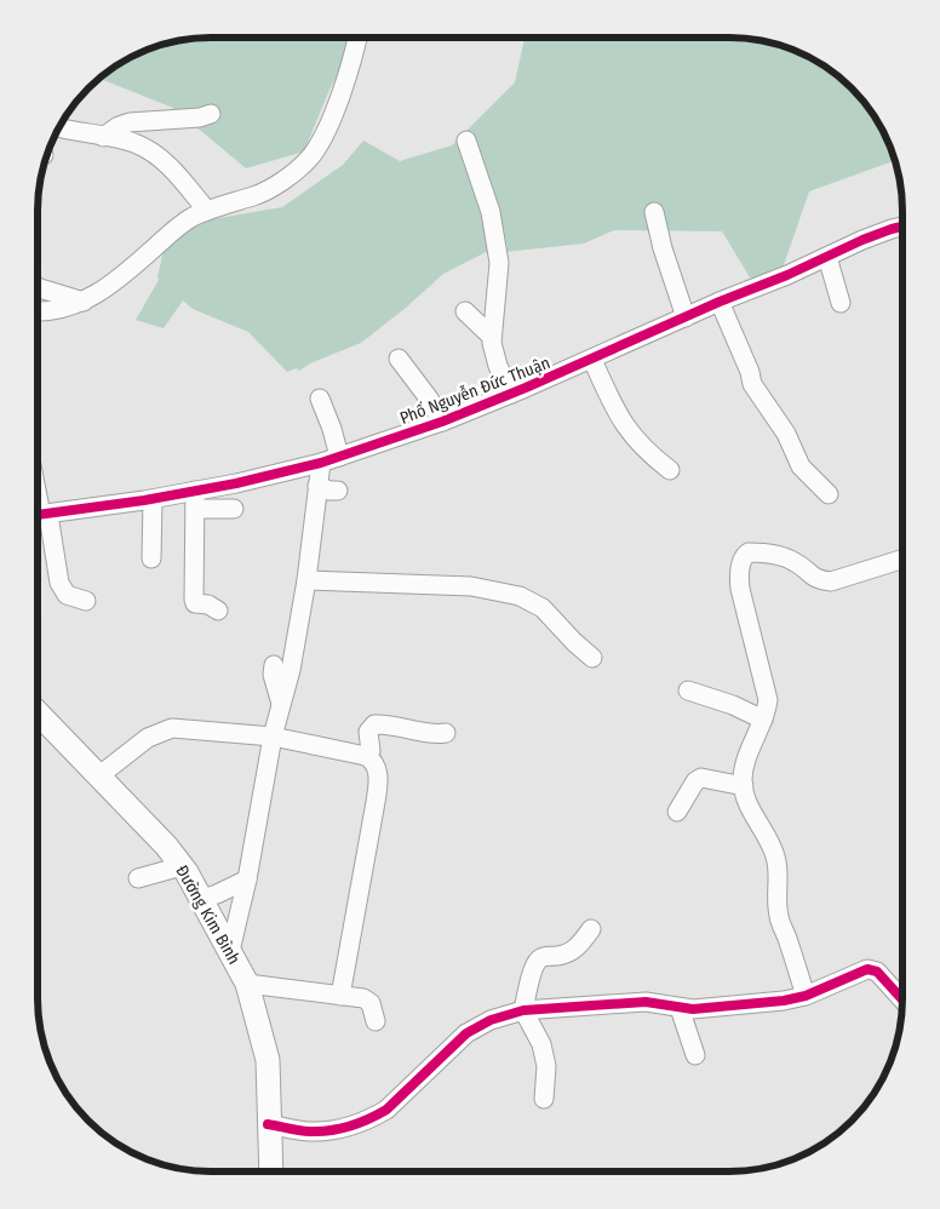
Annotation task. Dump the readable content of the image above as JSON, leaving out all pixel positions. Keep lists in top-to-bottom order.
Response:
{
  "streets": {
    "main road": ["Đường Kim Bình"],
    "street": ["Phố Nguyễn Đức Thuận"]
  }
}
